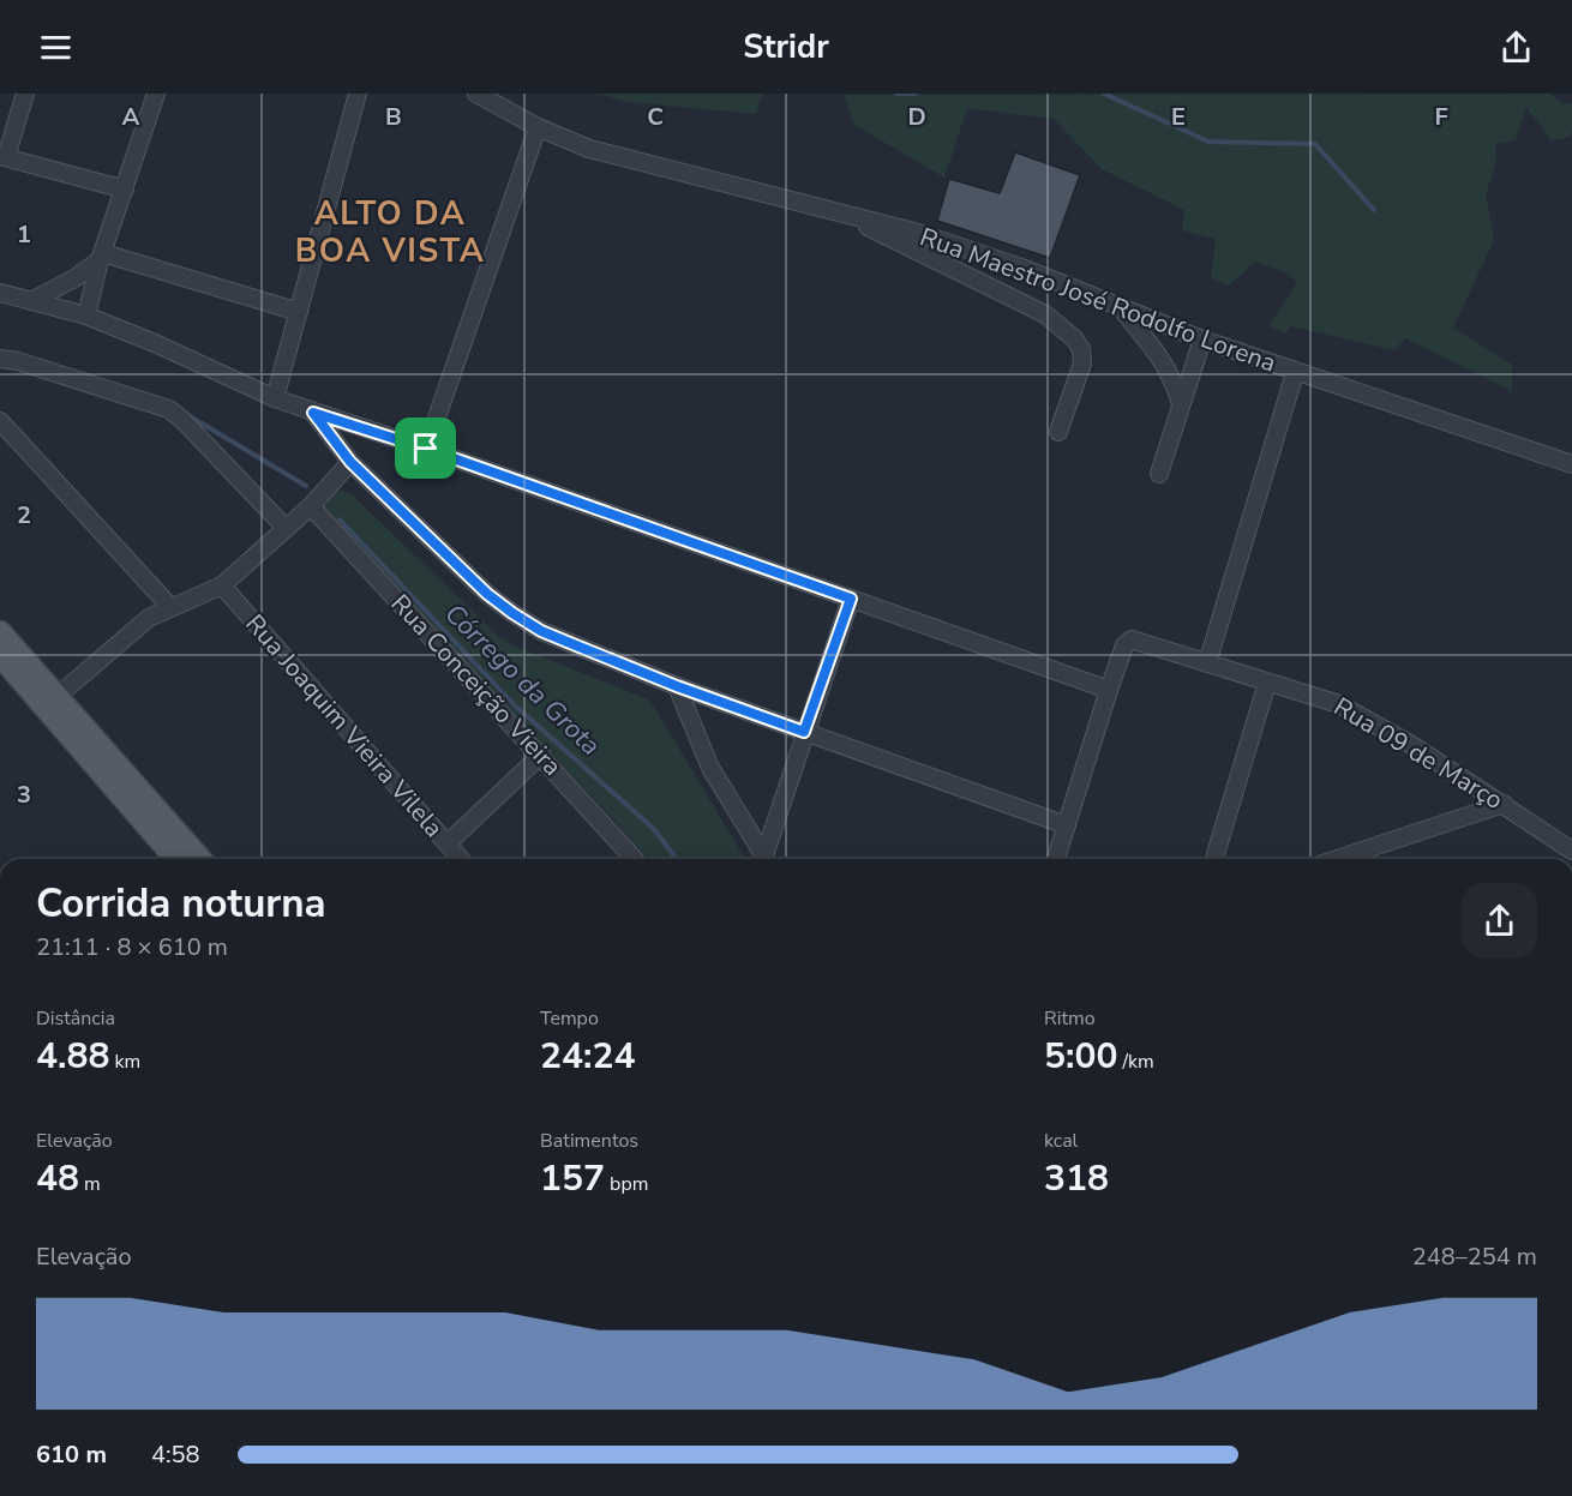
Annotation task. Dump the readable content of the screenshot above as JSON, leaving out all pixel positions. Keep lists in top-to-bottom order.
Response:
{
  "streets": {
    "street": [
      "Rua Maestro José Rodolfo Lorena",
      "Rua Conceição Vieira",
      "Rua Joaquim Vieira Vilela",
      "Rua 09 de Março"
    ]
  },
  "districts": ["ALTO DA BOA VISTA"],
  "water": ["Córrego da Grota"],
  "page": {
    "header": "Stridr",
    "heading": ["Corrida noturna", "21:11 · 8 × 610 m"],
    "stats": [
      ["Distância", "4.88 km"],
      ["Tempo", "24:24"],
      ["Ritmo", "5:00 /km"],
      ["Elevação", "48 m"],
      ["Batimentos", "157 bpm"],
      ["kcal", "318"]
    ],
    "chart": ["Elevação", "248–254 m"],
    "list": [
      {
        "name": "610 m",
        "note": "4:58"
      }
    ]
  },
  "grid": {
    "columns": [
      "A",
      "B",
      "C",
      "D",
      "E",
      "F"
    ],
    "rows": ["1", "2", "3"]
  }
}
